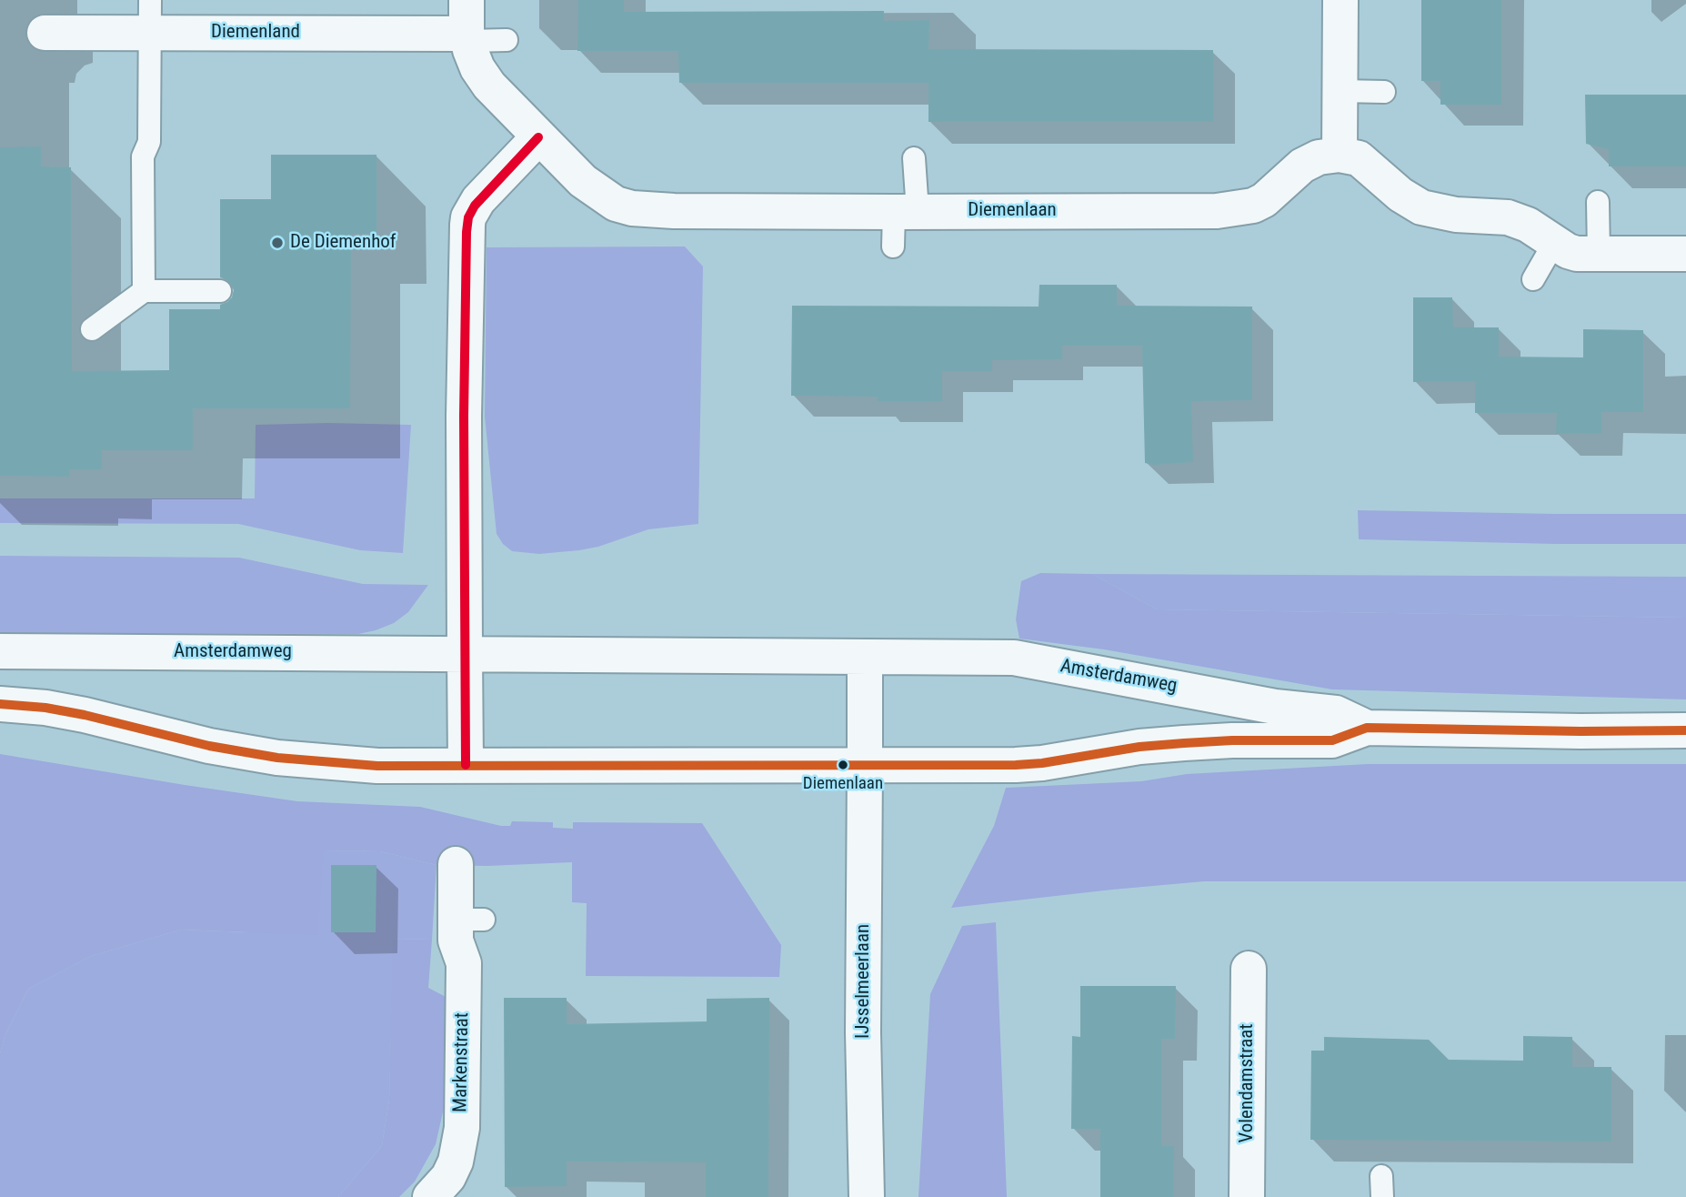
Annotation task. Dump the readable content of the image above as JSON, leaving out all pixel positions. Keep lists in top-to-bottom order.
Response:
{
  "streets": {
    "street": [
      "Diemenland",
      "Diemenlaan",
      "Amsterdamweg",
      "IJsselmeerlaan",
      "Markenstraat",
      "Volendamstraat"
    ]
  },
  "crossings": [
    ["Diemenland", "Diemenlaan"],
    ["Amsterdamweg", "IJsselmeerlaan"]
  ],
  "places": ["De Diemenhof", "Diemenlaan"]
}
